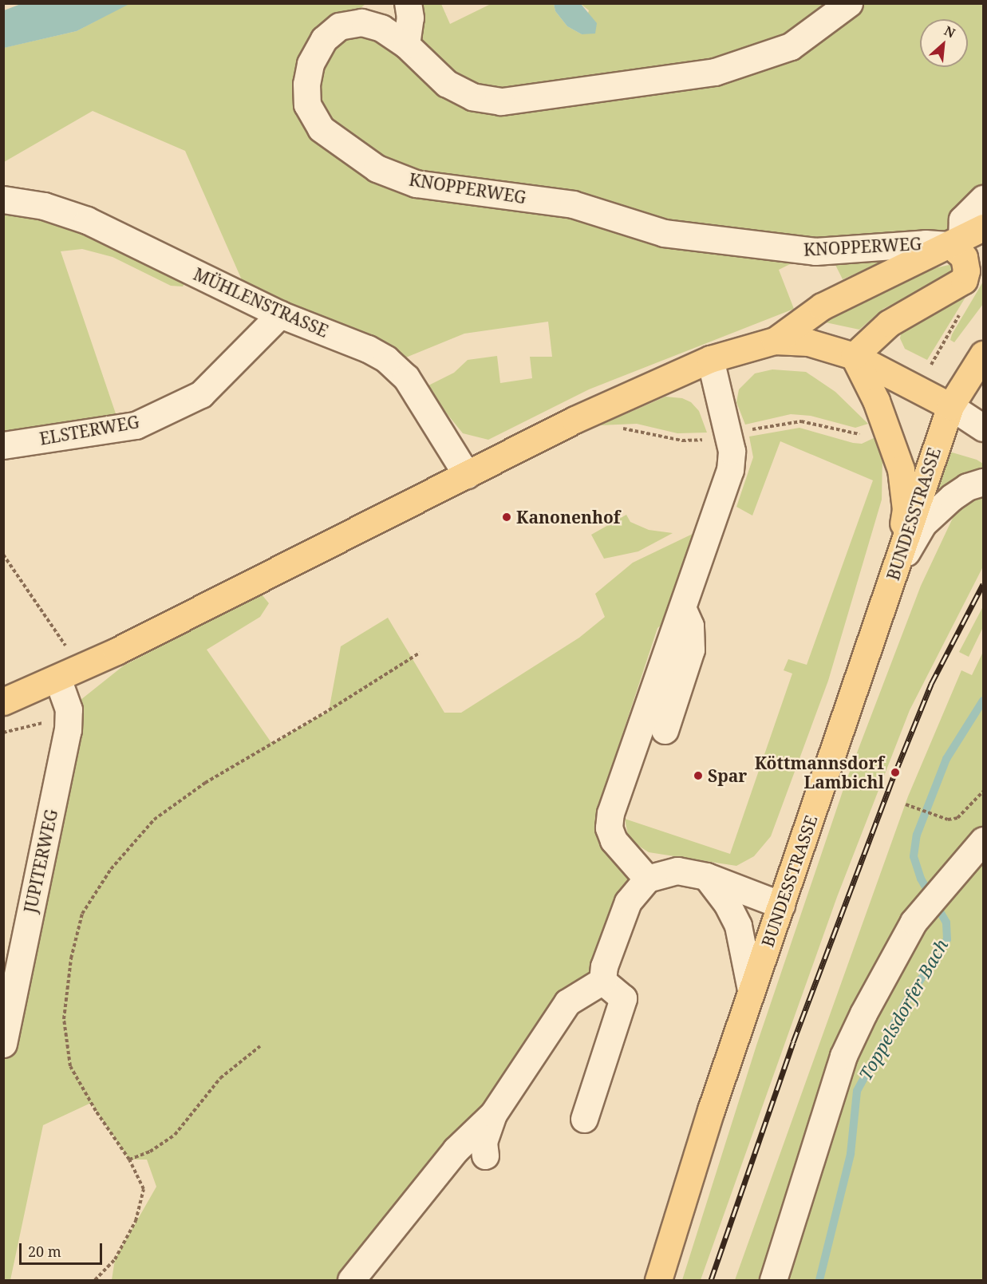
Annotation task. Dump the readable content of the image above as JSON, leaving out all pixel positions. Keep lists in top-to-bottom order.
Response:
{
  "streets": {
    "main road": ["BUNDESSTRASSE"],
    "street": [
      "KNOPPERWEG",
      "MÜHLENSTRASSE",
      "ELSTERWEG",
      "JUPITERWEG"
    ]
  },
  "crossings": [
    ["MÜHLENSTRASSE", "ELSTERWEG"]
  ],
  "water": ["Toppelsdorfer Bach"],
  "places": ["Kanonenhof", "Köttmannsdorf Lambichl", "Spar"],
  "scale_bar": "20 m",
  "north": "top right"
}
